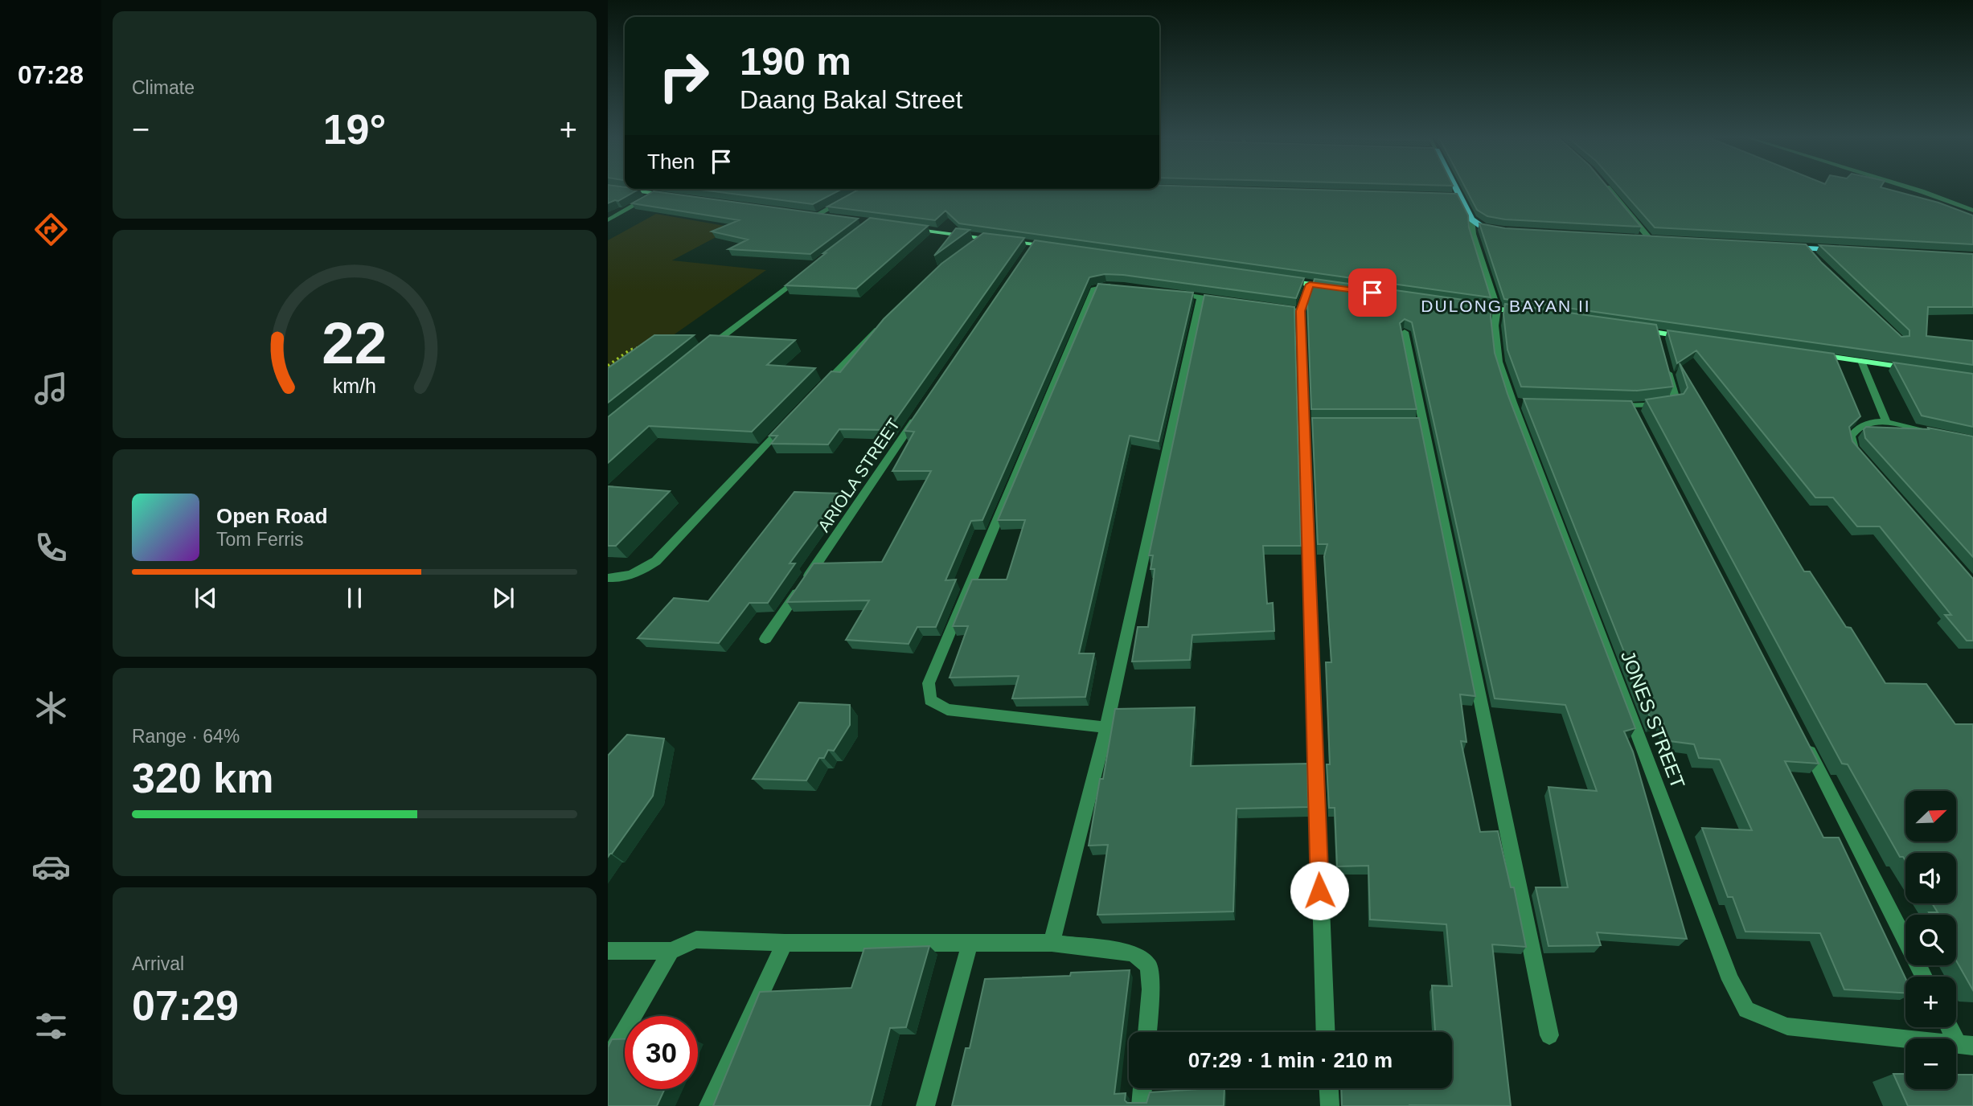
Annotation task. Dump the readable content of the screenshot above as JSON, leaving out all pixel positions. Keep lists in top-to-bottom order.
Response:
{
  "streets": {
    "street": ["ARIOLA STREET", "JONES STREET"]
  },
  "districts": ["DULONG BAYAN II"],
  "north": "top right",
  "page": {
    "tabs": "07:28",
    "tile": [
      "Climate",
      ["Range · 64%", "320 km"],
      ["Arrival", "07:29"]
    ],
    "turn": ["190 m", "Daang Bakal Street"],
    "heat": ["−", "19°", "+"],
    "then": "Then",
    "song": ["Open Road", "Tom Ferris"],
    "map_buttons": ["+", "−"],
    "limit": "30",
    "trip": "07:29 · 1 min · 210 m",
    "gauge": ["22", "km/h"]
  }
}
